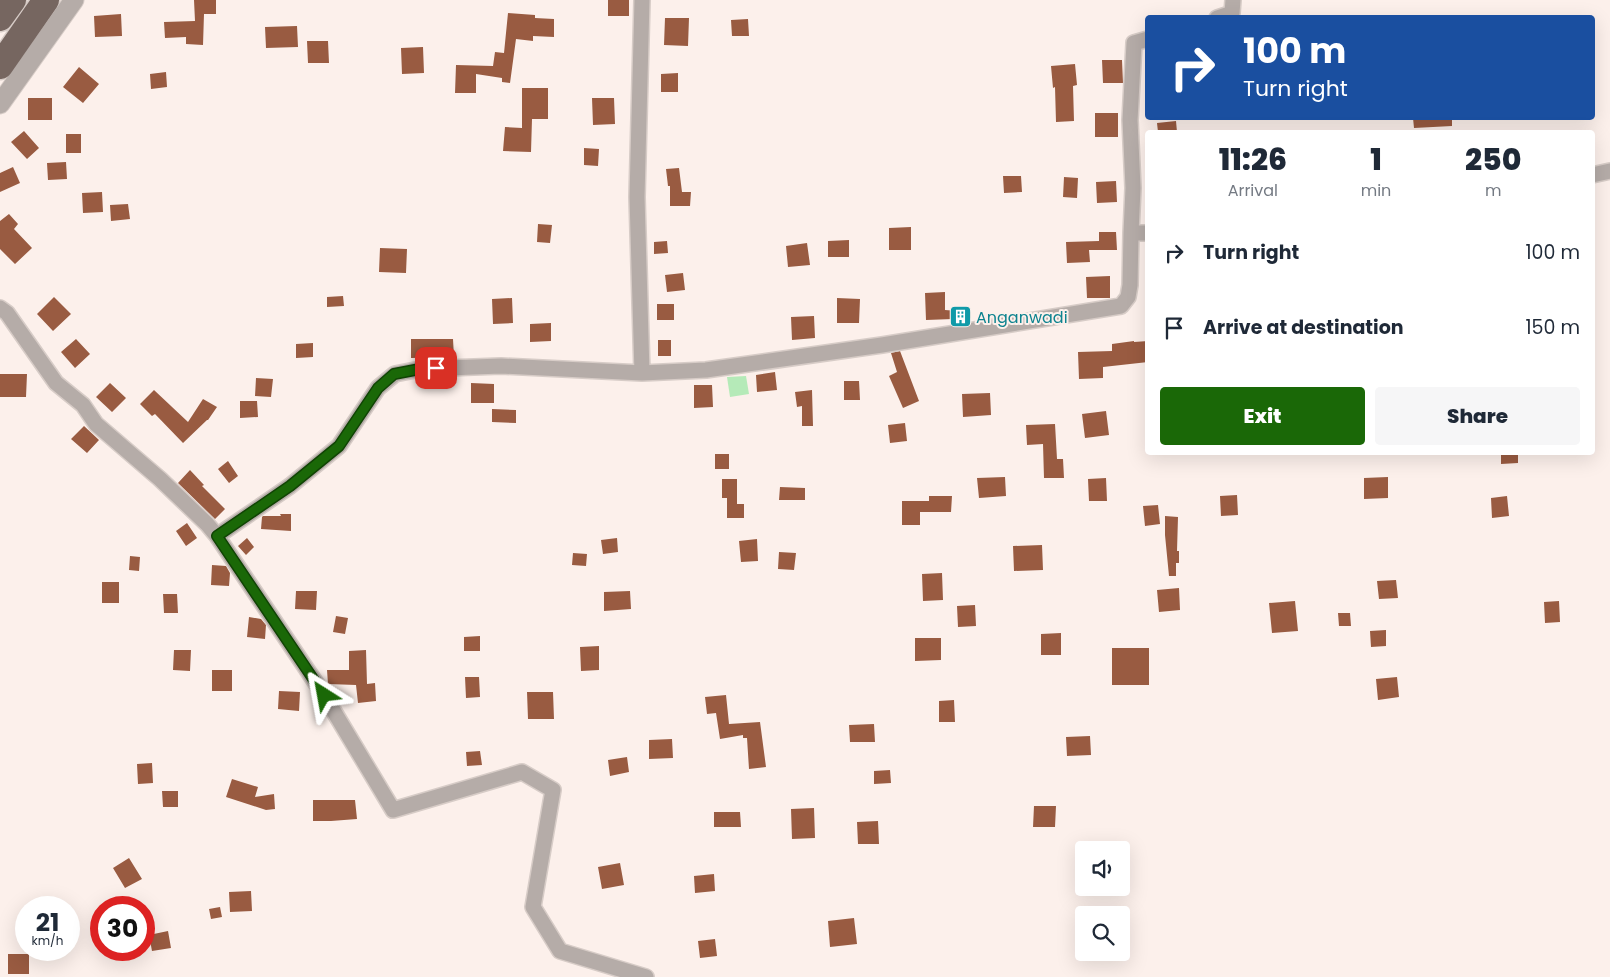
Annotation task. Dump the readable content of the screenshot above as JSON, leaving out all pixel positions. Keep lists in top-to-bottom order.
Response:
{
  "places": {
    "building": ["Anganwadi"]
  },
  "page": {
    "turn": ["100 m", "Turn right"],
    "eta": [
      "11:26",
      "Arrival",
      "1",
      "min",
      "250",
      "m"
    ],
    "list": [
      {
        "name": "Turn right",
        "value": "100 m"
      },
      {
        "name": "Arrive at destination",
        "value": "150 m"
      }
    ],
    "buttons": ["Exit", "Share"],
    "speed": "21 km/h",
    "limit": "30"
  }
}
